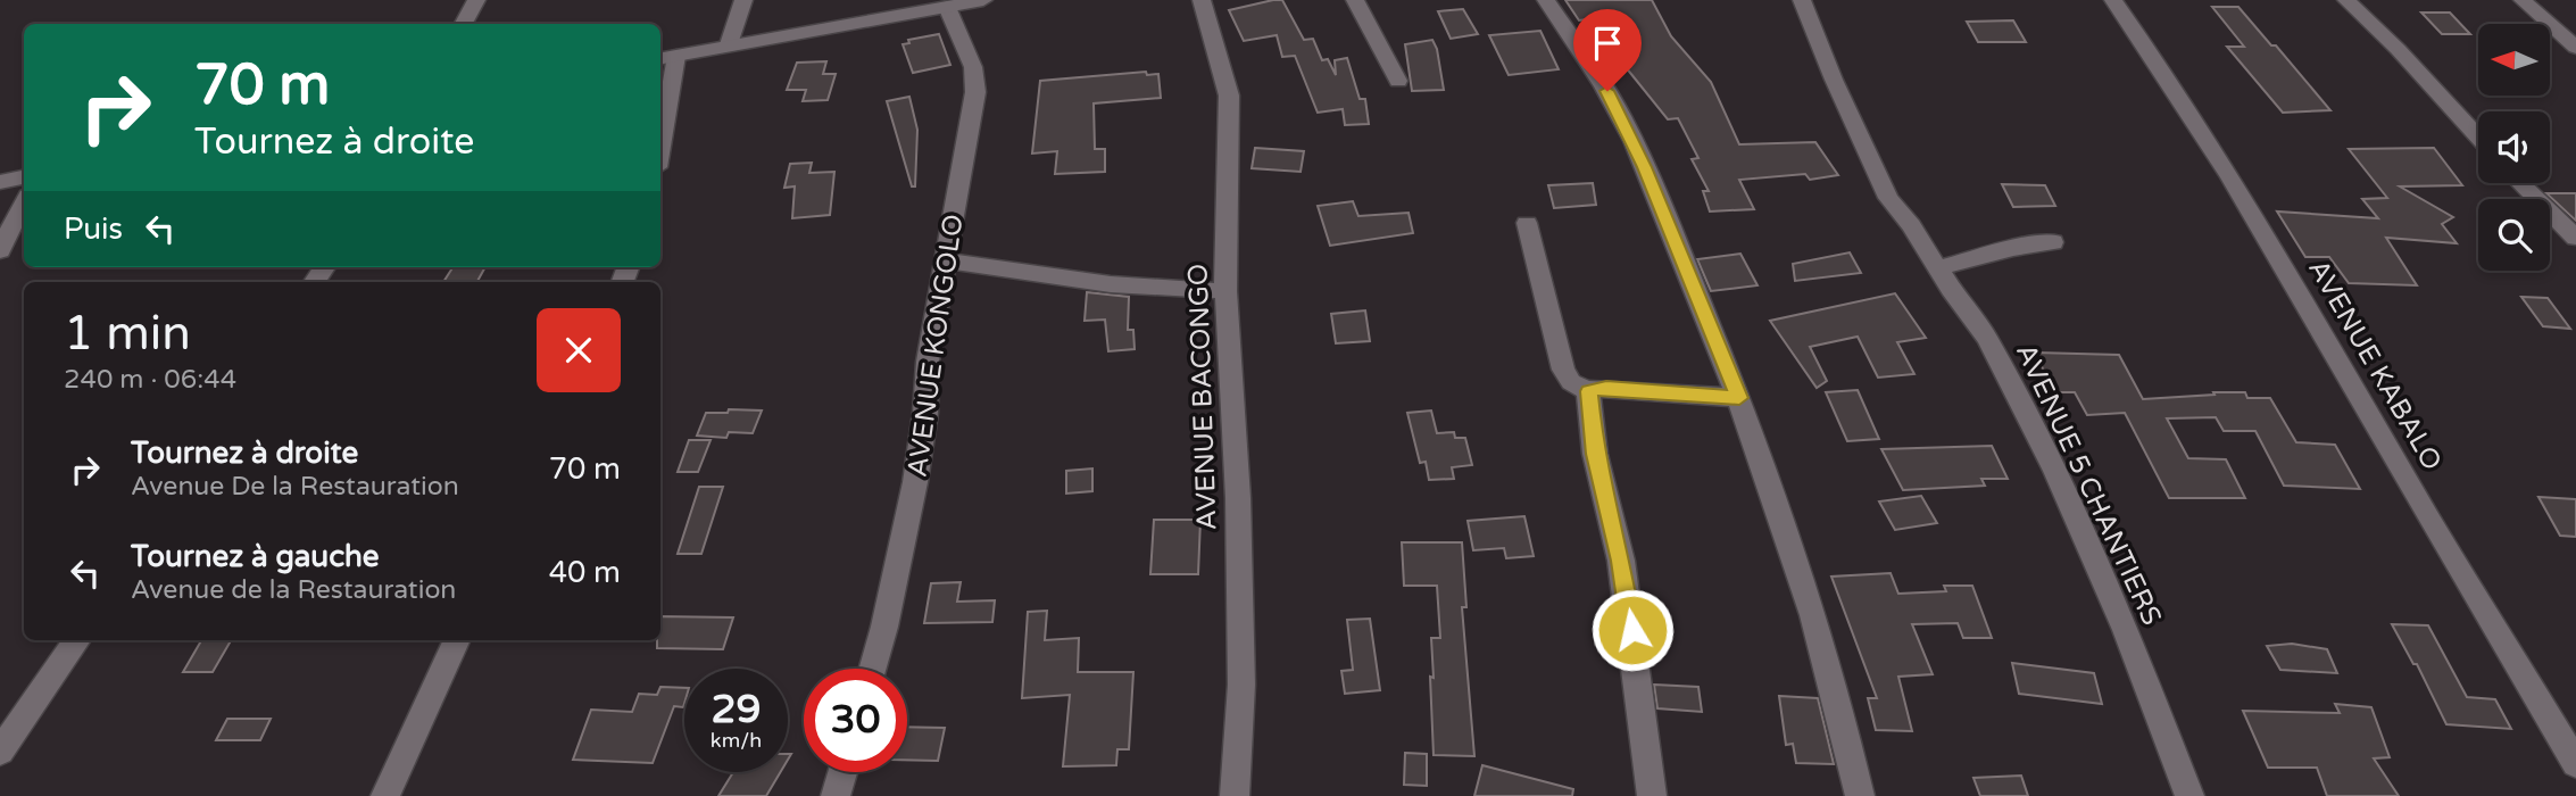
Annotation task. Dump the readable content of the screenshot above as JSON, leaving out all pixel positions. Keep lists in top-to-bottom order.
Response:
{
  "streets": {
    "street": [
      "AVENUE KONGOLO",
      "AVENUE KABALO",
      "AVENUE BACONGO",
      "AVENUE 5 CHANTIERS"
    ]
  },
  "north": "left",
  "page": {
    "turn": ["70 m", "Tournez à droite"],
    "then": "Puis",
    "heading": ["1 min", "240 m · 06:44"],
    "list": [
      {
        "name": "Tournez à droite",
        "note": "Avenue De la Restauration",
        "value": "70 m"
      },
      {
        "name": "Tournez à gauche",
        "note": "Avenue de la Restauration",
        "value": "40 m"
      }
    ],
    "speed": "29 km/h",
    "limit": "30"
  }
}
